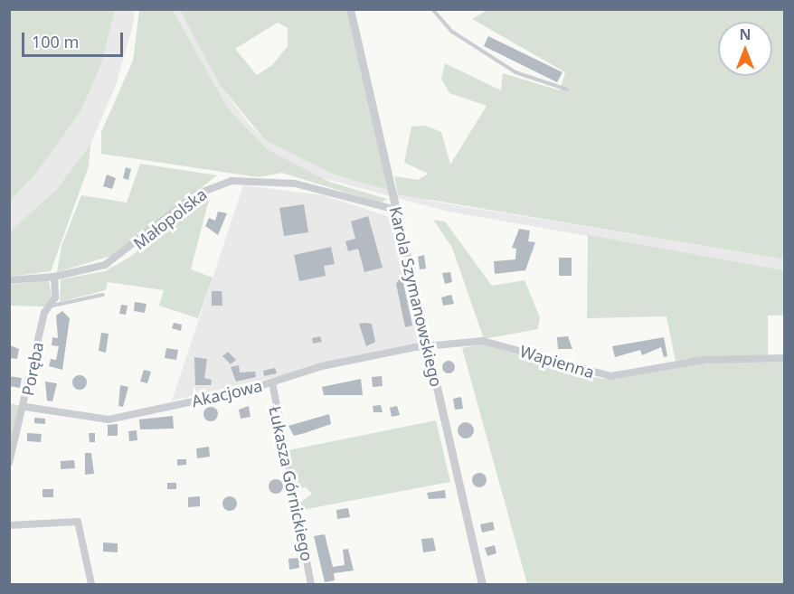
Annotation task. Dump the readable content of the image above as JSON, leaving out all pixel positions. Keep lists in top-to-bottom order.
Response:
{
  "streets": {
    "street": [
      "Małopolska",
      "Karola Szymanowskiego",
      "Wapienna",
      "Poręba",
      "Akacjowa",
      "Łukasza Górnickiego"
    ]
  },
  "crossings": [
    ["Małopolska", "Karola Szymanowskiego"],
    ["Małopolska", "Poręba"],
    ["Karola Szymanowskiego", "Wapienna"],
    ["Karola Szymanowskiego", "Akacjowa"],
    ["Wapienna", "Akacjowa"],
    ["Poręba", "Akacjowa"],
    ["Akacjowa", "Łukasza Górnickiego"]
  ],
  "scale_bar": "100 m",
  "north": "top"
}
